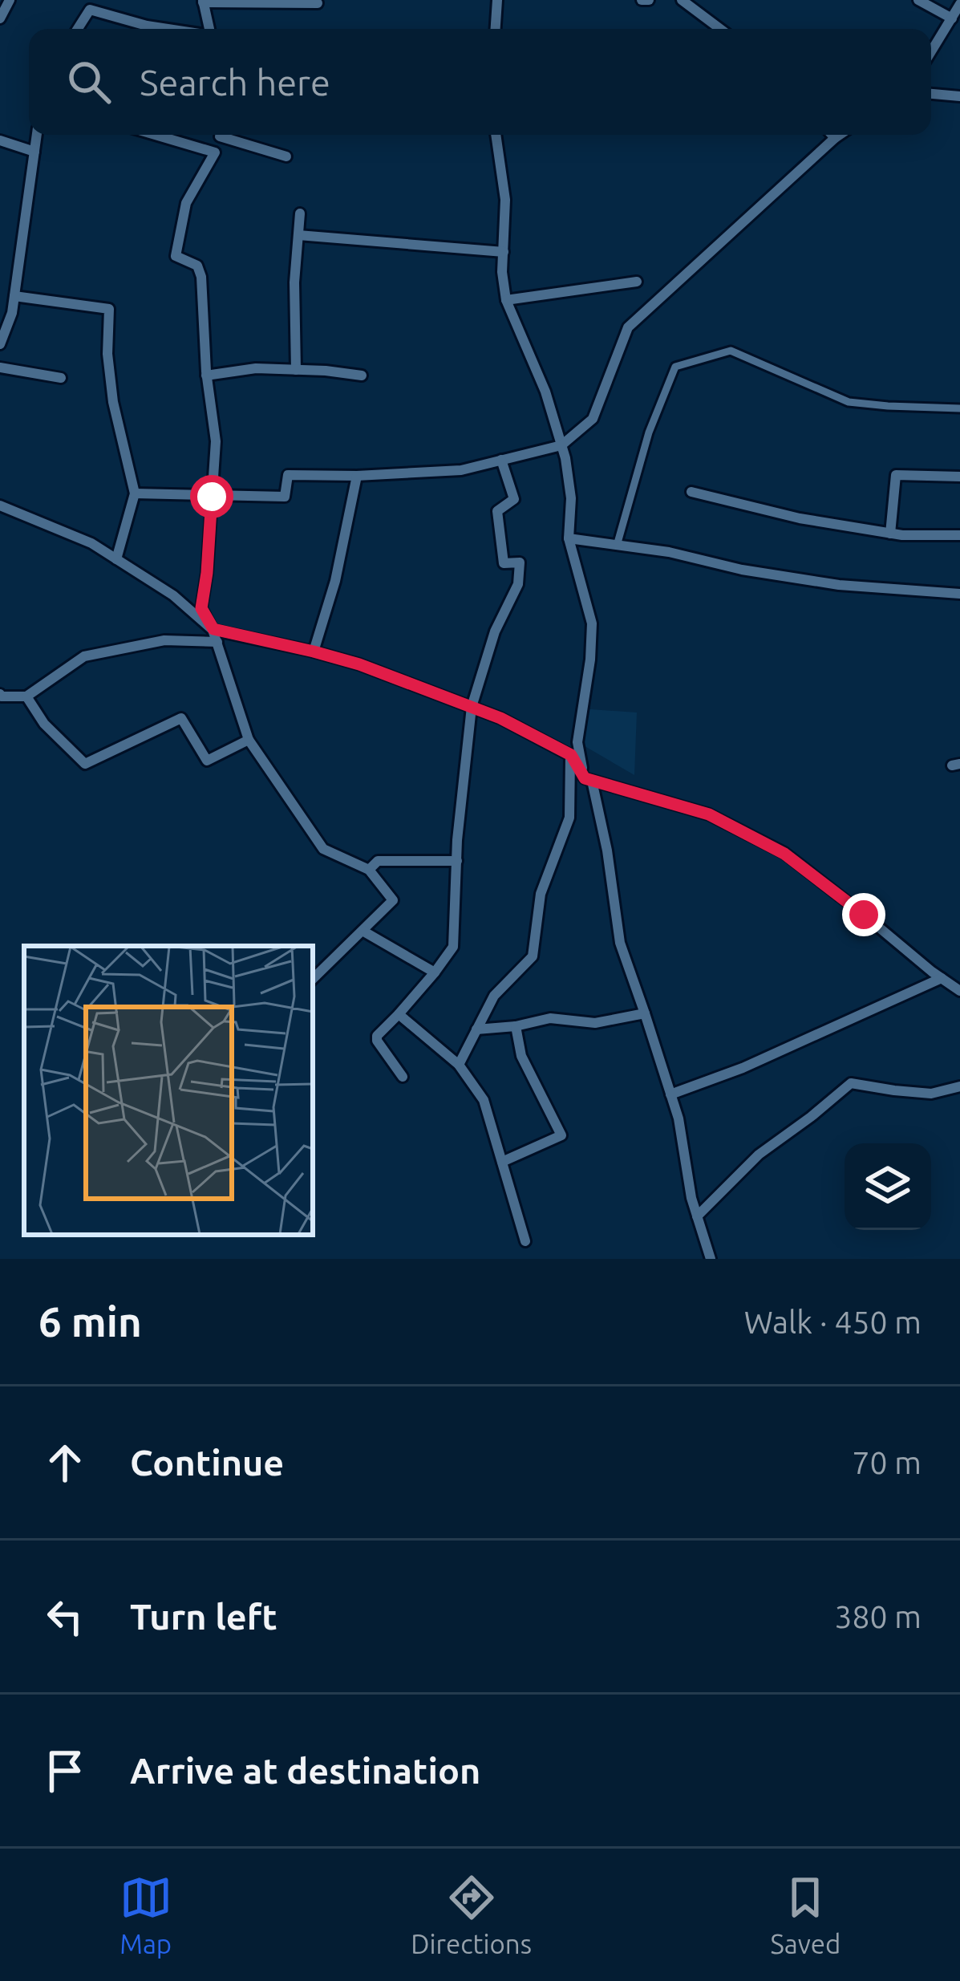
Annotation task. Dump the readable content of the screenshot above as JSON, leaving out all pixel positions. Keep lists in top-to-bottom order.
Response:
{
  "page": {
    "search": "Search here",
    "heading": ["6 min", "Walk · 450 m"],
    "list": [
      ["Continue", "70 m"],
      ["Turn left", "380 m"],
      "Arrive at destination"
    ],
    "nav": ["Map", "Directions", "Saved"]
  }
}
